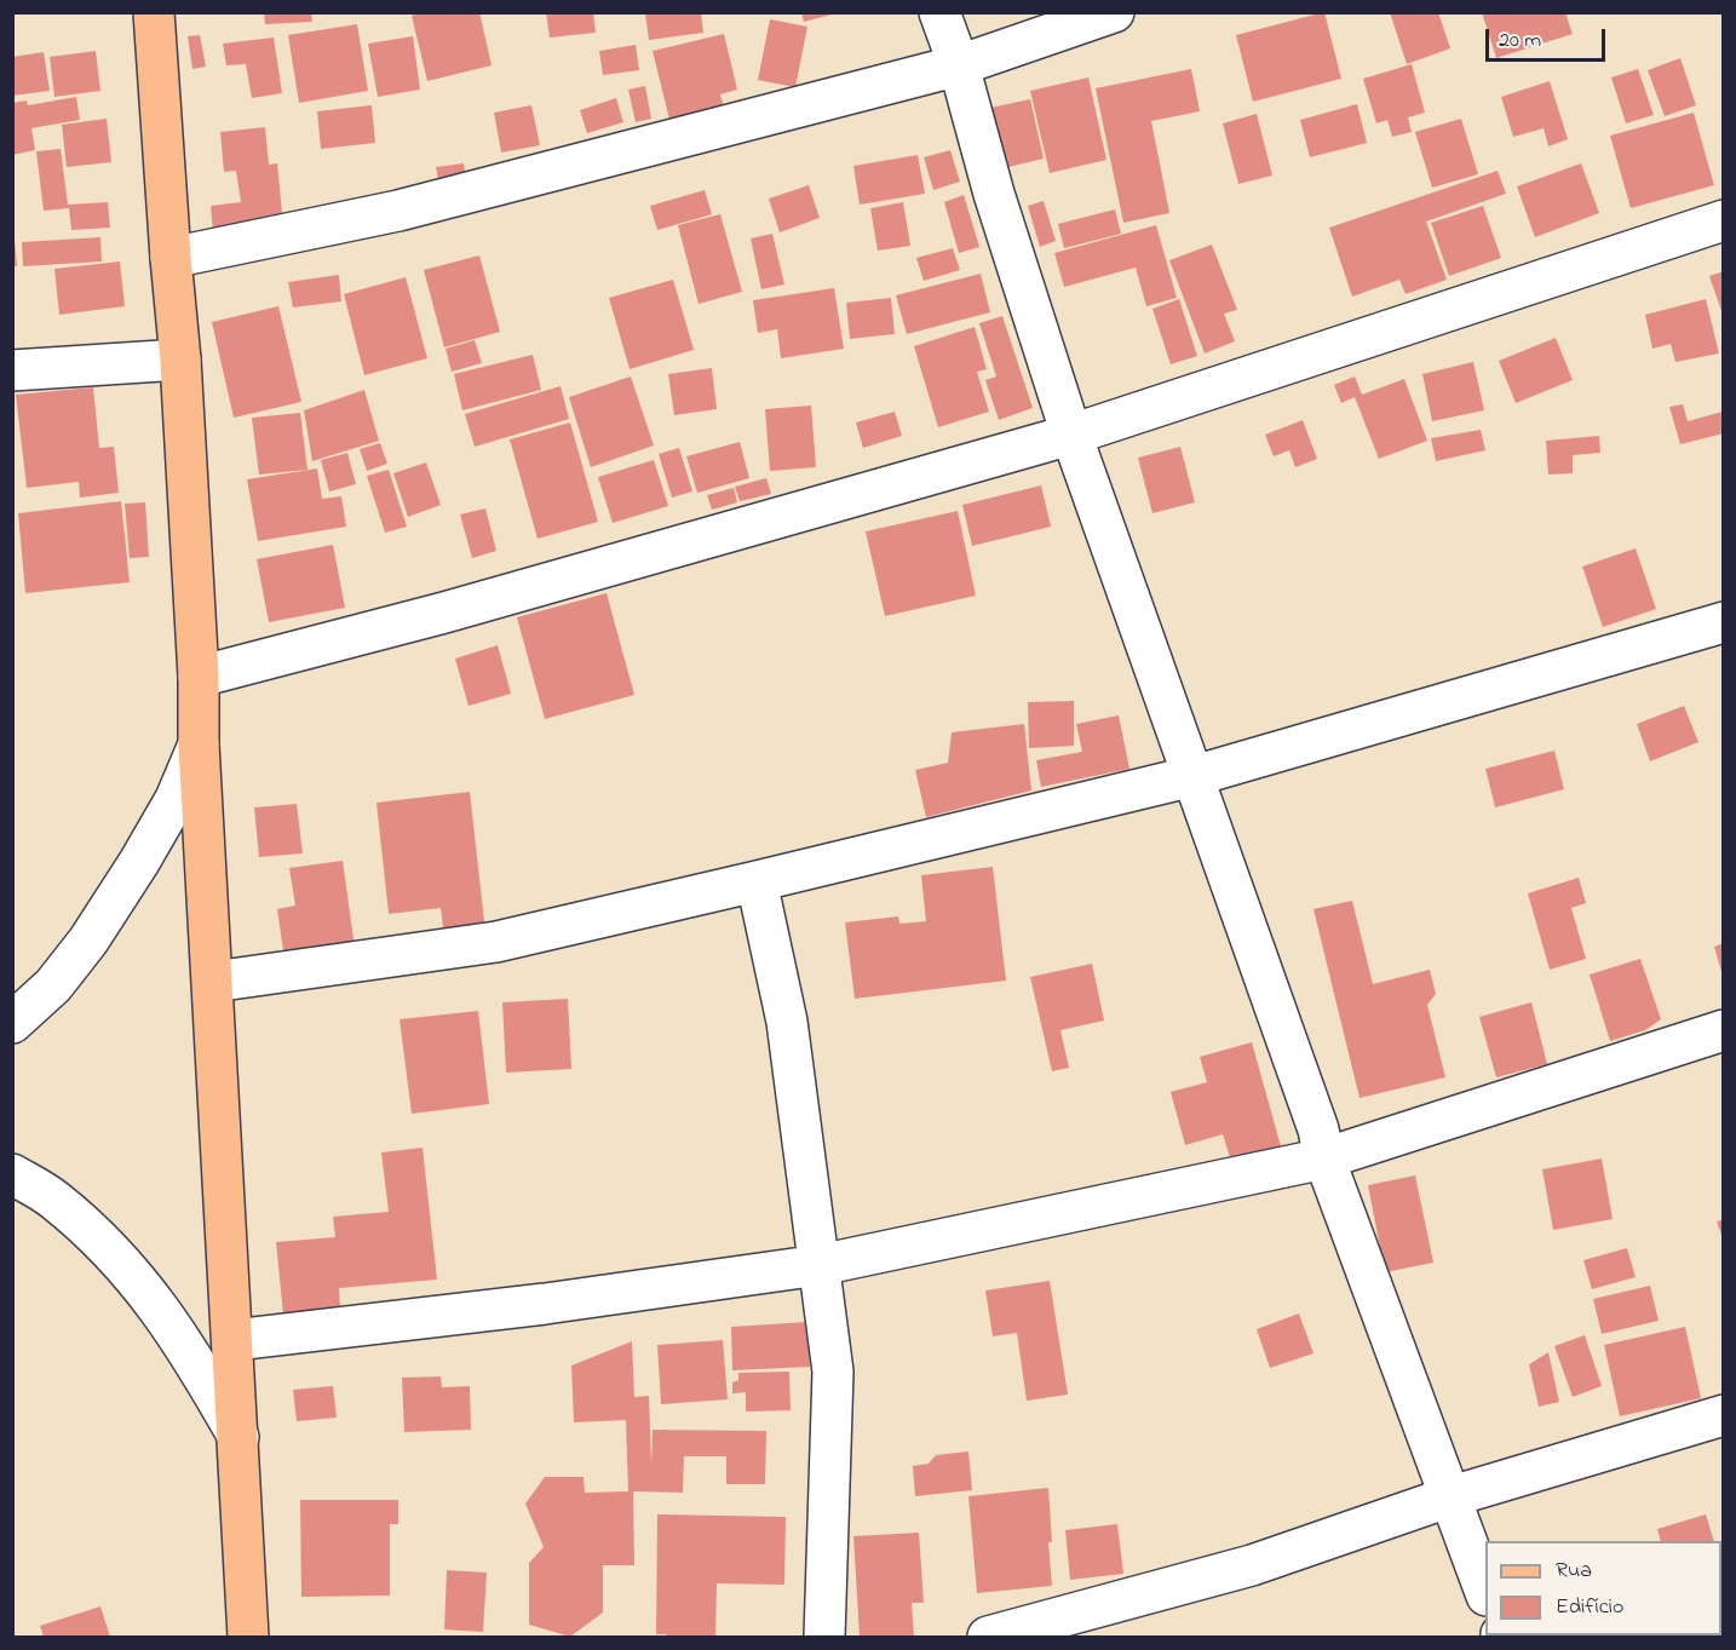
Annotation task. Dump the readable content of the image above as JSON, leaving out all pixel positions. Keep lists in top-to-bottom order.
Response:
{
  "legend": ["Rua", "Edifício"],
  "scale_bar": "20 m"
}
